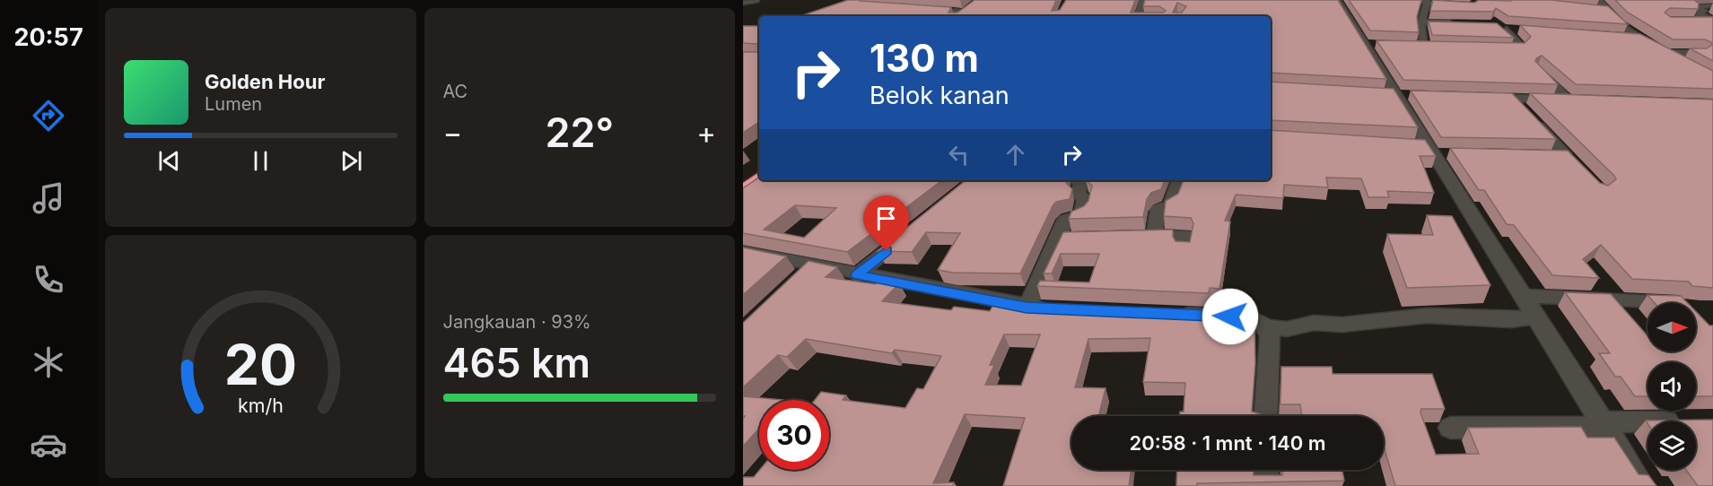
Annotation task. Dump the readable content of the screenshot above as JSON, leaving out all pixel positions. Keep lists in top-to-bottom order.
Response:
{
  "north": "right",
  "page": {
    "tabs": "20:57",
    "tile": [
      "AC",
      ["Jangkauan · 93%", "465 km"]
    ],
    "turn": ["130 m", "Belok kanan"],
    "song": ["Golden Hour", "Lumen"],
    "heat": ["−", "22°", "+"],
    "limit": "30",
    "trip": "20:58 · 1 mnt · 140 m",
    "gauge": ["20", "km/h"]
  }
}
